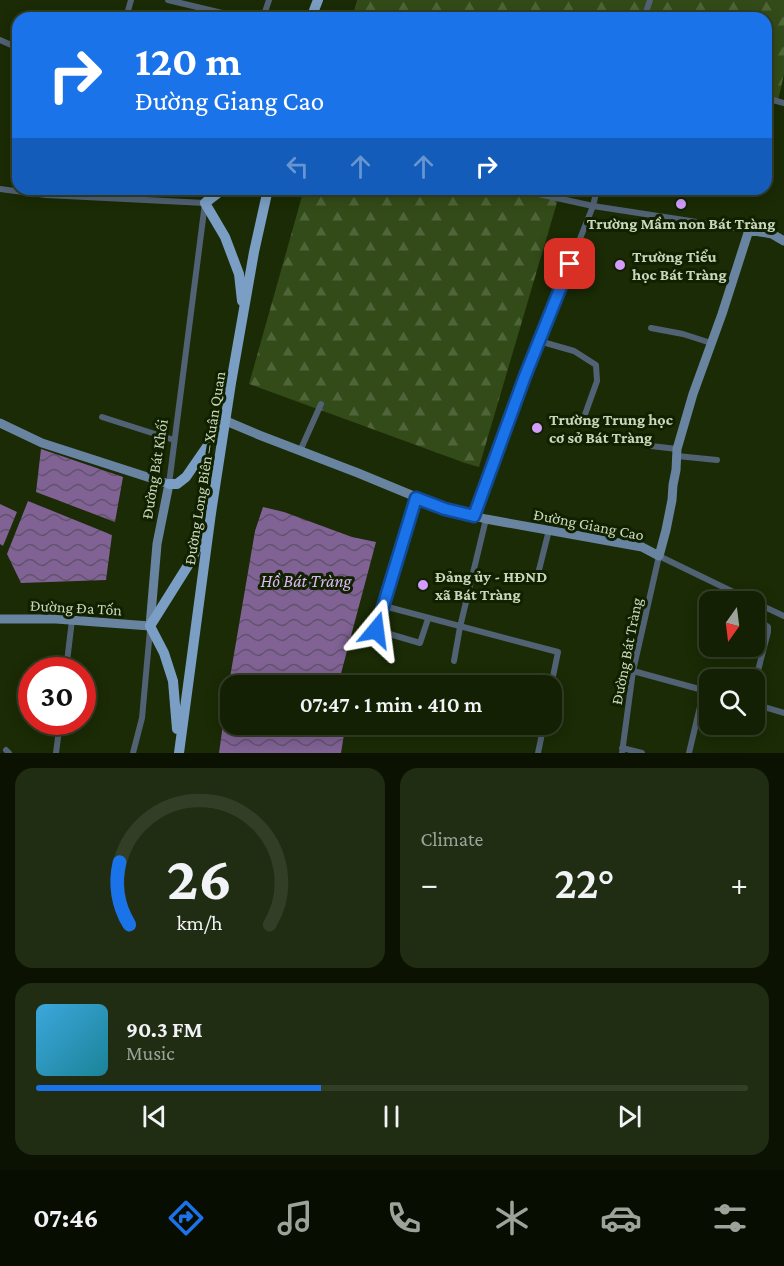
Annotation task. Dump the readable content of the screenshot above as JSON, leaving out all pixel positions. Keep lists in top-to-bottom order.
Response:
{
  "streets": {
    "main road": ["Đường Long Biên – Xuân Quan"],
    "street": [
      "Đường Bát Khối",
      "Đường Giang Cao",
      "Đường Đa Tốn",
      "Đường Bát Tràng"
    ]
  },
  "crossings": [
    ["Đường Long Biên – Xuân Quan", "Đường Giang Cao"],
    ["Đường Bát Khối", "Đường Đa Tốn"],
    ["Đường Giang Cao", "Đường Bát Tràng"]
  ],
  "water": ["Hồ Bát Tràng"],
  "places": [
    "Trường Mầm non Bát Tràng",
    "Trường Tiểu học Bát Tràng",
    "Trường Trung học cơ sở Bát Tràng",
    "Đảng ủy - HĐND xã Bát Tràng"
  ],
  "north": "bottom",
  "page": {
    "turn": ["120 m", "Đường Giang Cao"],
    "limit": "30",
    "trip": "07:47 · 1 min · 410 m",
    "tile": "Climate",
    "heat": ["−", "22°", "+"],
    "song": ["90.3 FM", "Music"],
    "tabs": "07:46",
    "gauge": ["26", "km/h"]
  }
}
